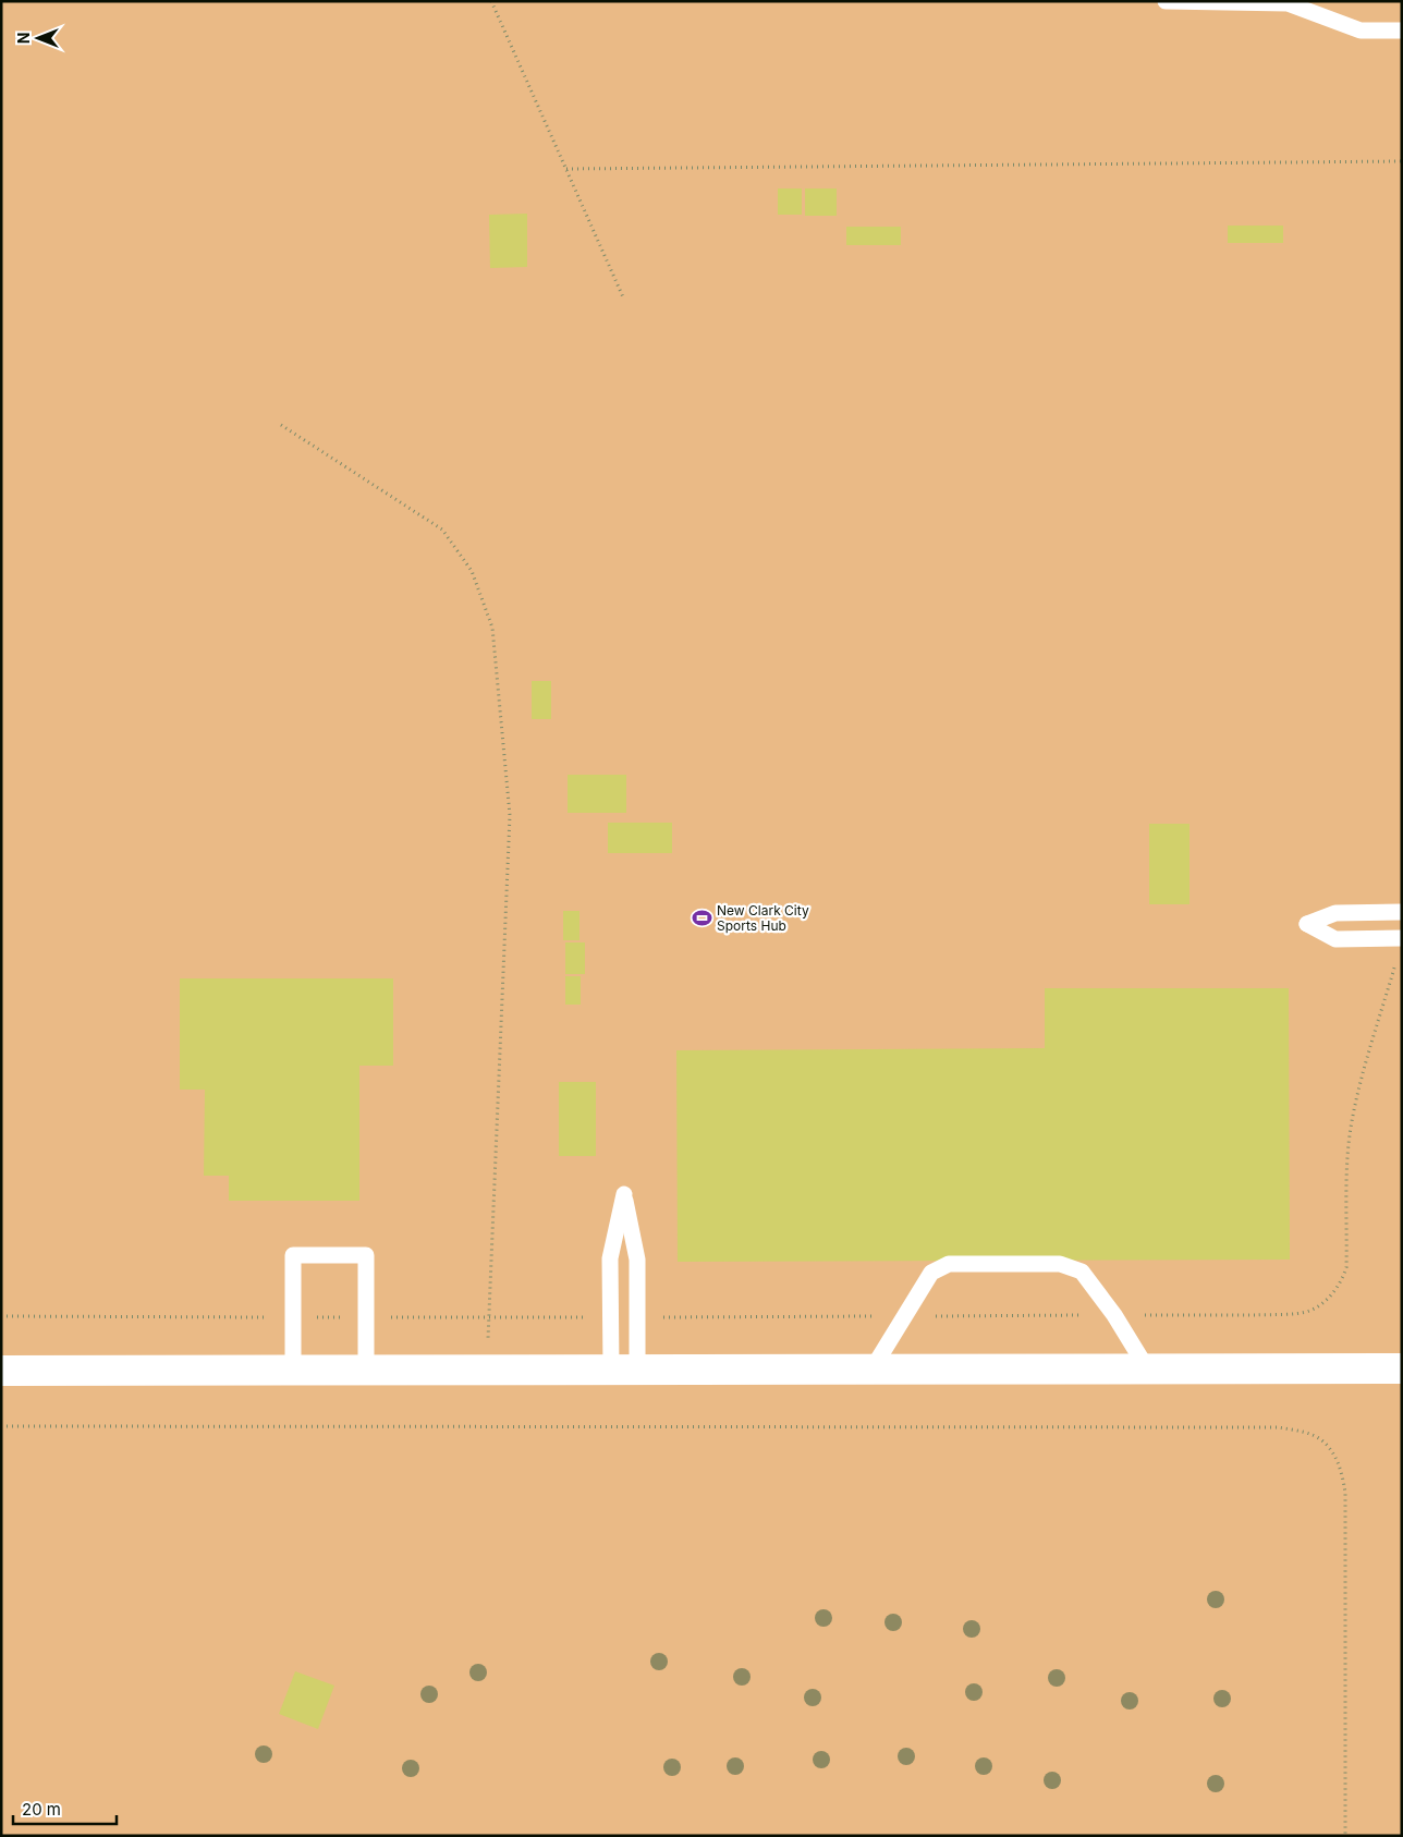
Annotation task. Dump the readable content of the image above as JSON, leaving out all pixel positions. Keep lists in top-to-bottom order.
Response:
{
  "places": {
    "sports": ["New Clark City Sports Hub"]
  },
  "scale_bar": "20 m",
  "north": "left"
}
